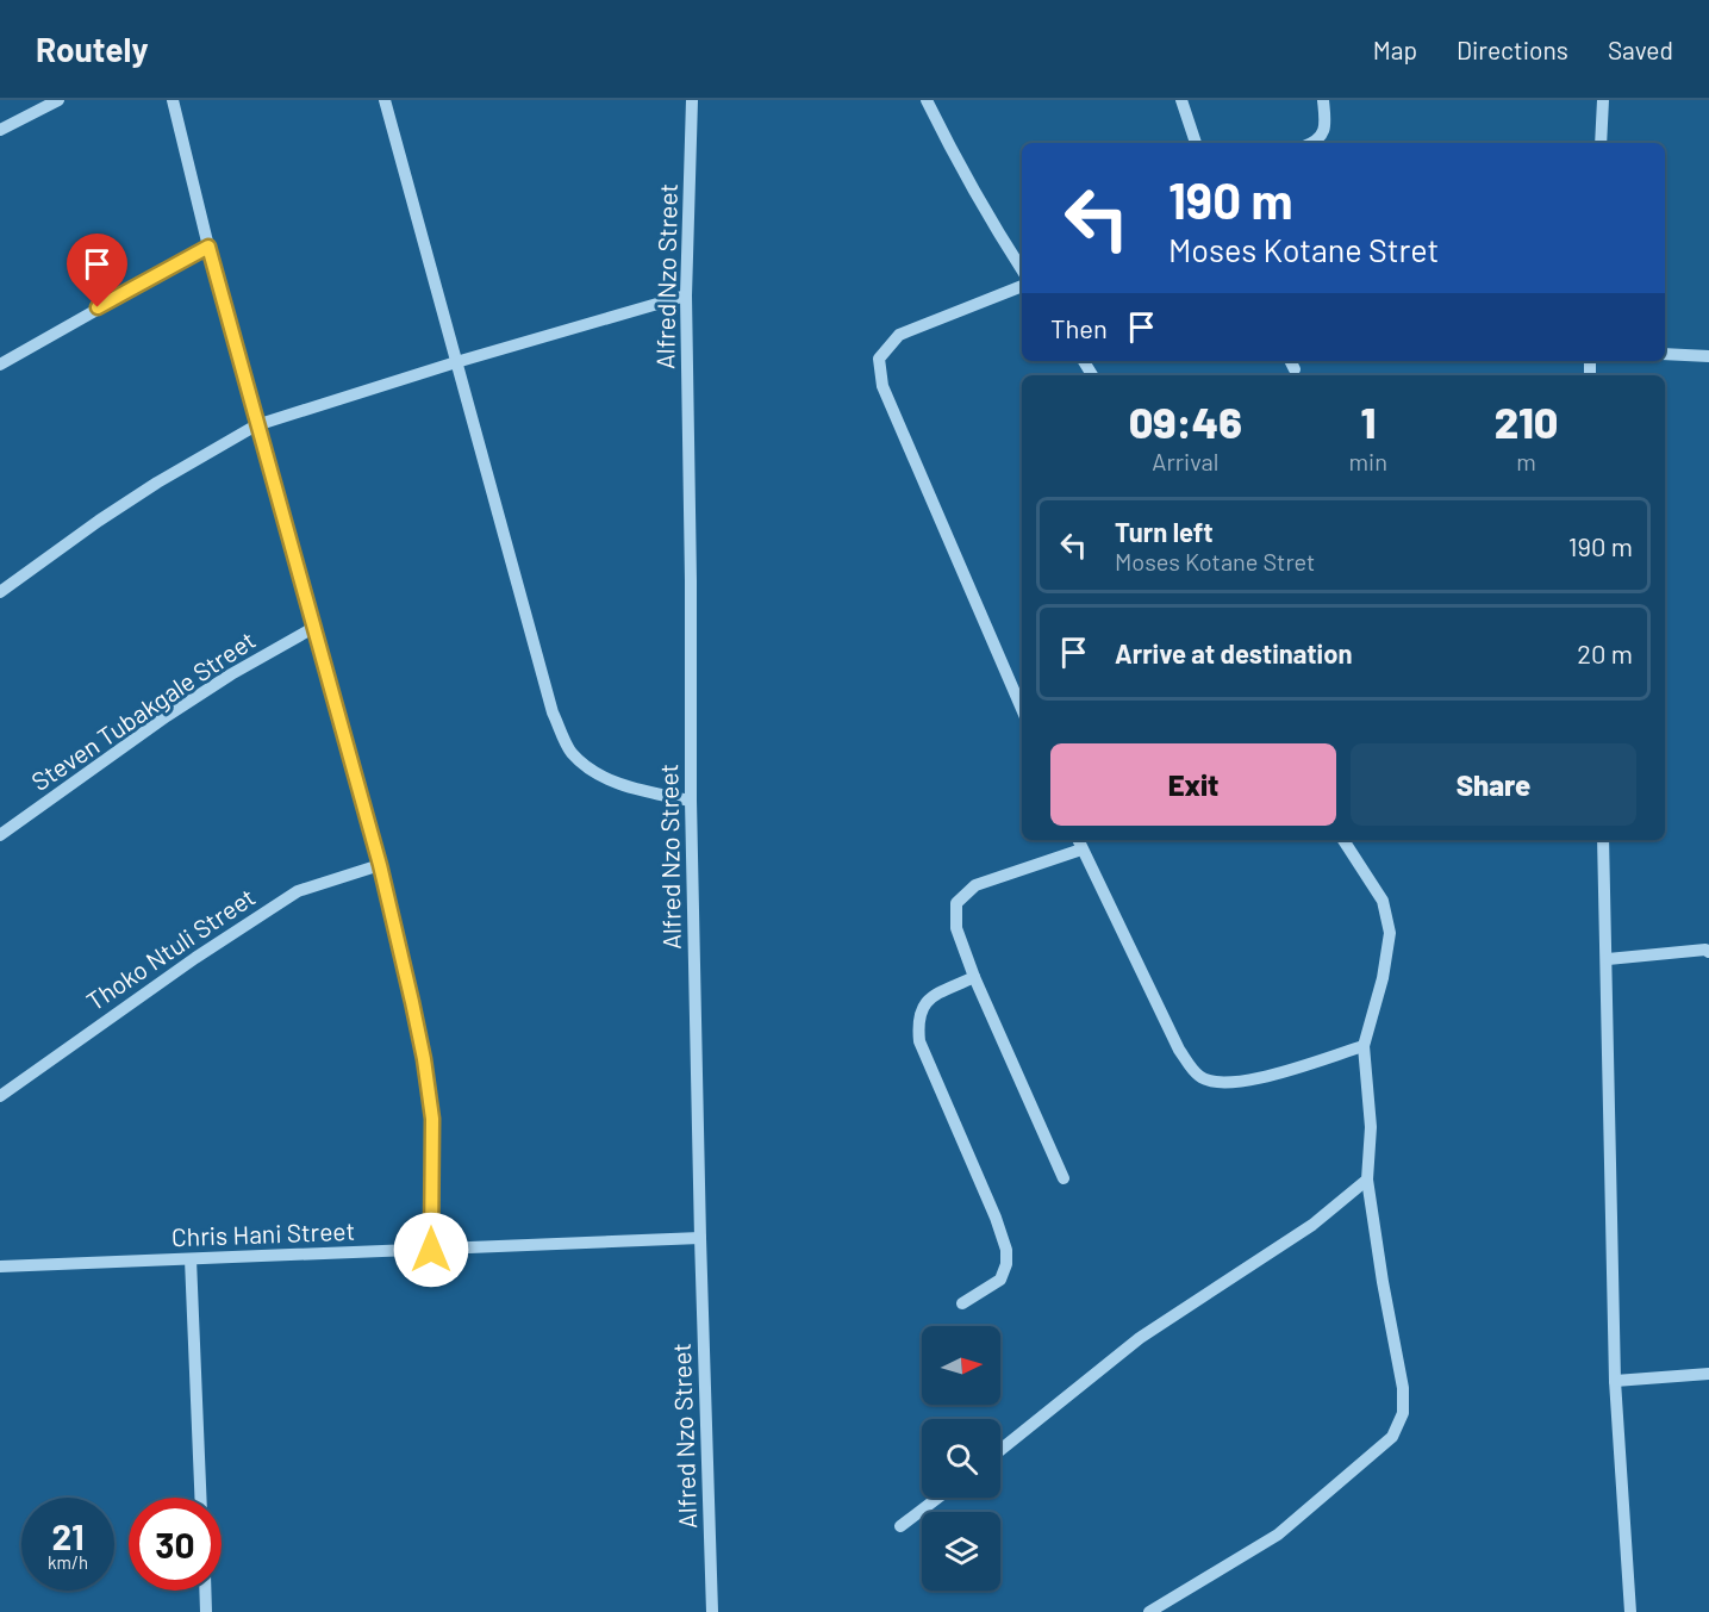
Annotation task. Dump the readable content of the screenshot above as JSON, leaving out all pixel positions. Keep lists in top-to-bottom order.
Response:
{
  "streets": {
    "street": [
      "Alfred Nzo Street",
      "Steven Tubakgale Street",
      "Thoko Ntuli Street",
      "Chris Hani Street"
    ]
  },
  "crossings": [
    ["Alfred Nzo Street", "Chris Hani Street"]
  ],
  "north": "right",
  "page": {
    "header": "Routely",
    "nav": ["Map", "Directions", "Saved"],
    "turn": ["190 m", "Moses Kotane Stret"],
    "then": "Then",
    "eta": [
      "09:46",
      "Arrival",
      "1",
      "min",
      "210",
      "m"
    ],
    "list": [
      {
        "name": "Turn left",
        "note": "Moses Kotane Stret",
        "value": "190 m"
      },
      {
        "name": "Arrive at destination",
        "value": "20 m"
      }
    ],
    "buttons": ["Exit", "Share"],
    "speed": "21 km/h",
    "limit": "30"
  }
}
